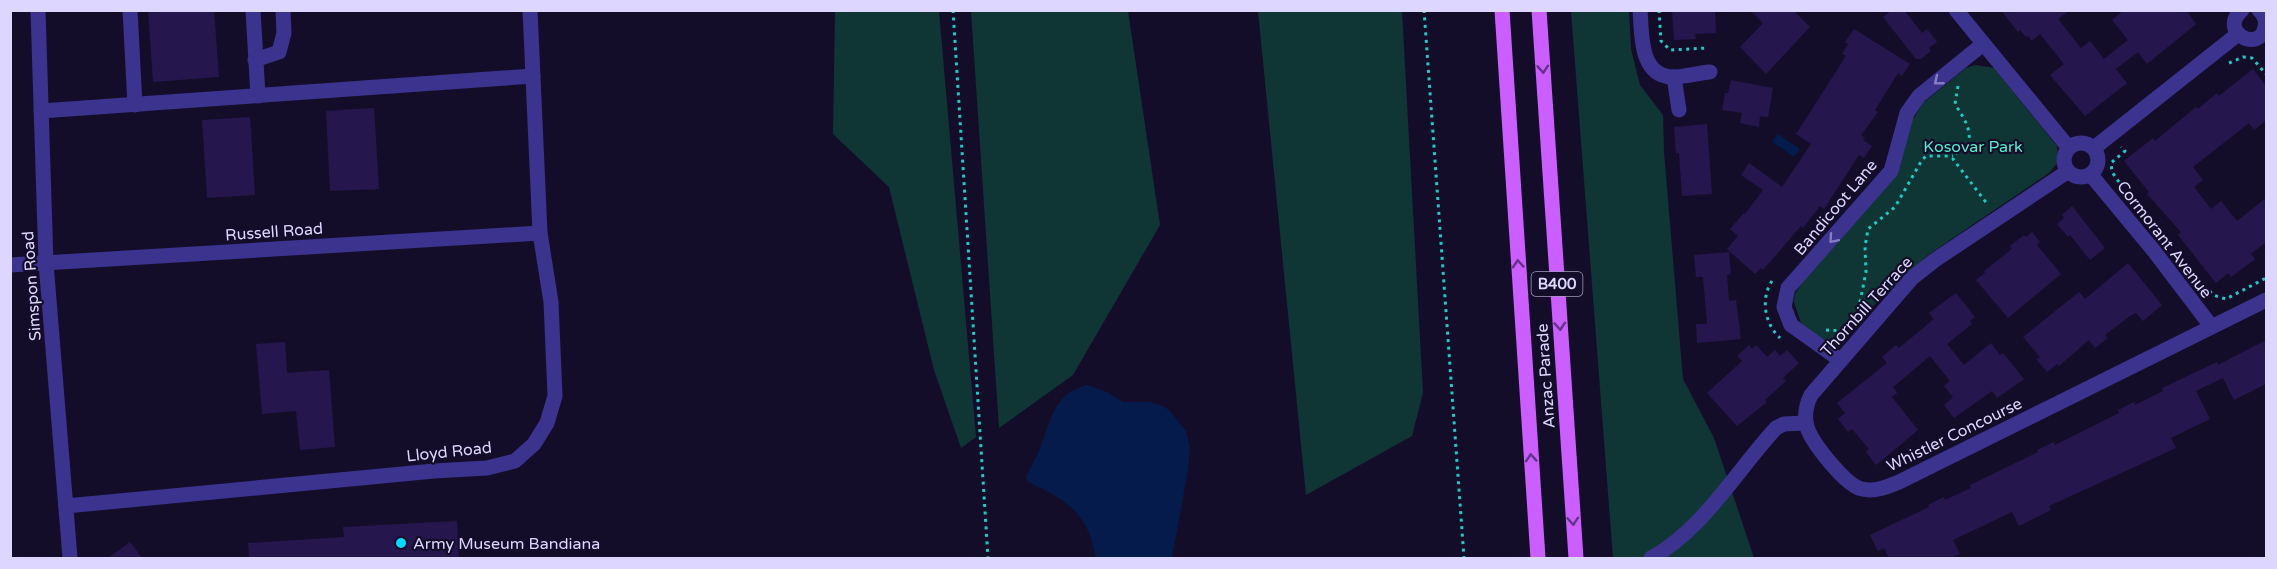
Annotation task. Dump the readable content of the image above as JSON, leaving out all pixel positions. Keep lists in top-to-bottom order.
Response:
{
  "streets": {
    "main road": ["B400", "Anzac Parade"],
    "street": [
      "Bandicoot Lane",
      "Russell Road",
      "Cormorant Avenue",
      "Simspon Road",
      "Thornbill Terrace",
      "Whistler Concourse",
      "Lloyd Road"
    ]
  },
  "crossings": [
    ["Bandicoot Lane", "Thornbill Terrace"],
    ["Russell Road", "Simspon Road"],
    ["Russell Road", "Lloyd Road"],
    ["Cormorant Avenue", "Thornbill Terrace"],
    ["Cormorant Avenue", "Whistler Concourse"],
    ["Simspon Road", "Lloyd Road"],
    ["Thornbill Terrace", "Whistler Concourse"]
  ],
  "one_way": ["Bandicoot Lane"],
  "parks": ["Kosovar Park"],
  "places": ["Army Museum Bandiana"]
}
